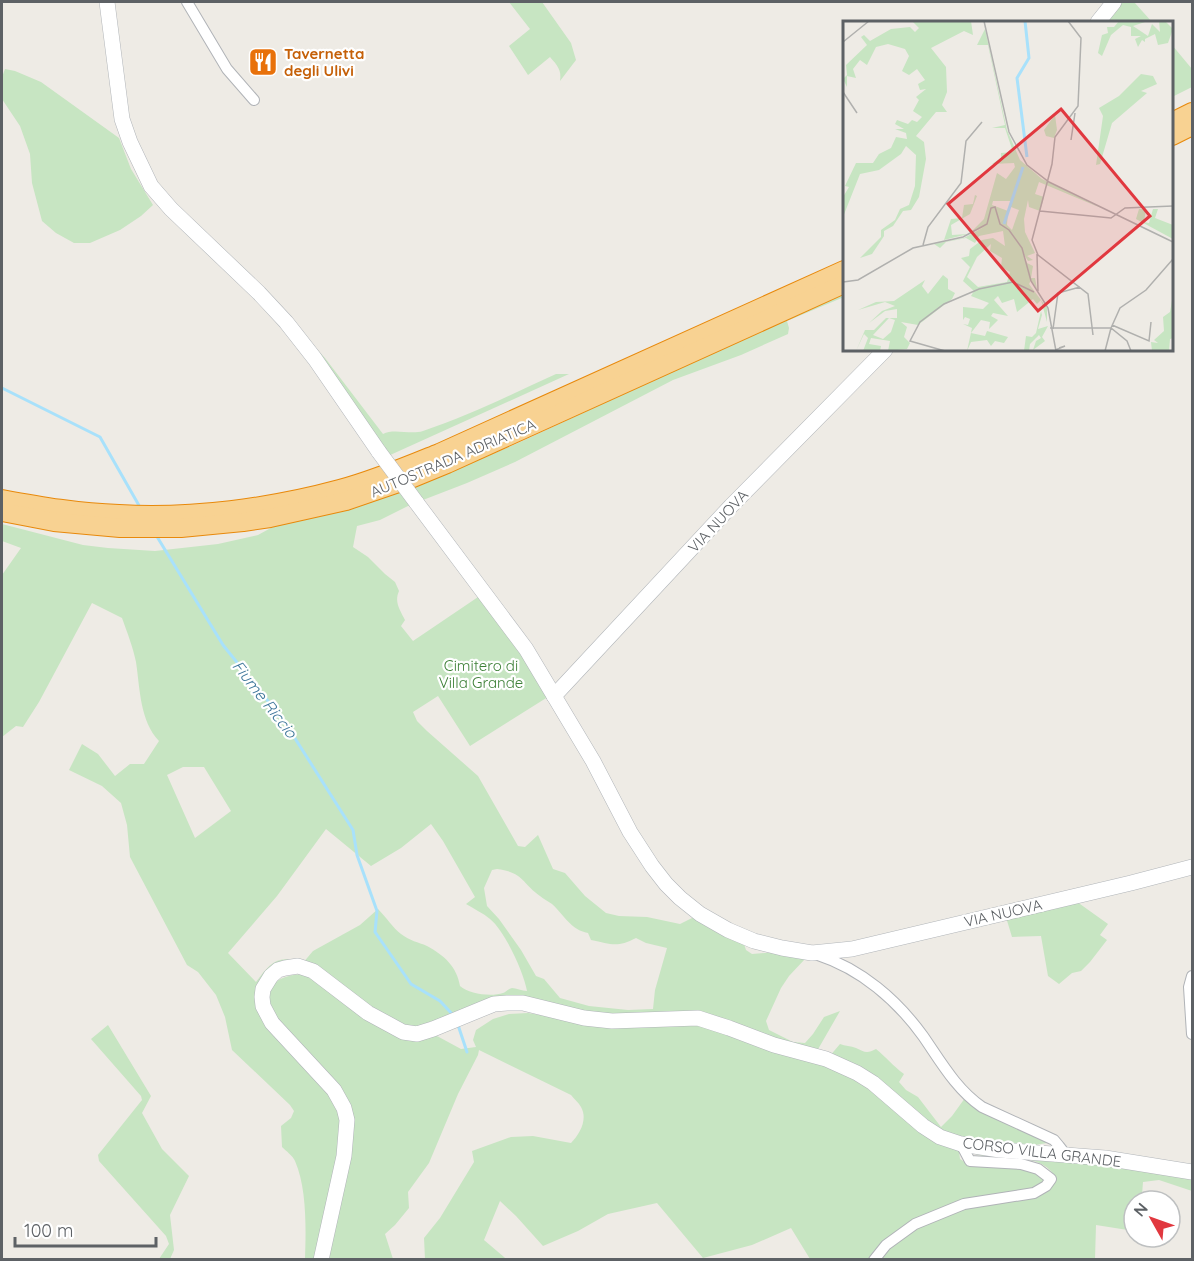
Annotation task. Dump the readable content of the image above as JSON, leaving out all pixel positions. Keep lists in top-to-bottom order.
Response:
{
  "streets": {
    "highway": ["AUTOSTRADA ADRIATICA"],
    "street": ["VIA NUOVA", "CORSO VILLA GRANDE"]
  },
  "crossings": [
    ["VIA NUOVA", "CORSO VILLA GRANDE"]
  ],
  "water": ["Fiume Riccio"],
  "parks": ["Cimitero di Villa Grande"],
  "places": {
    "restaurant": ["Tavernetta degli Ulivi"]
  },
  "scale_bar": "100 m",
  "north": "top left"
}
